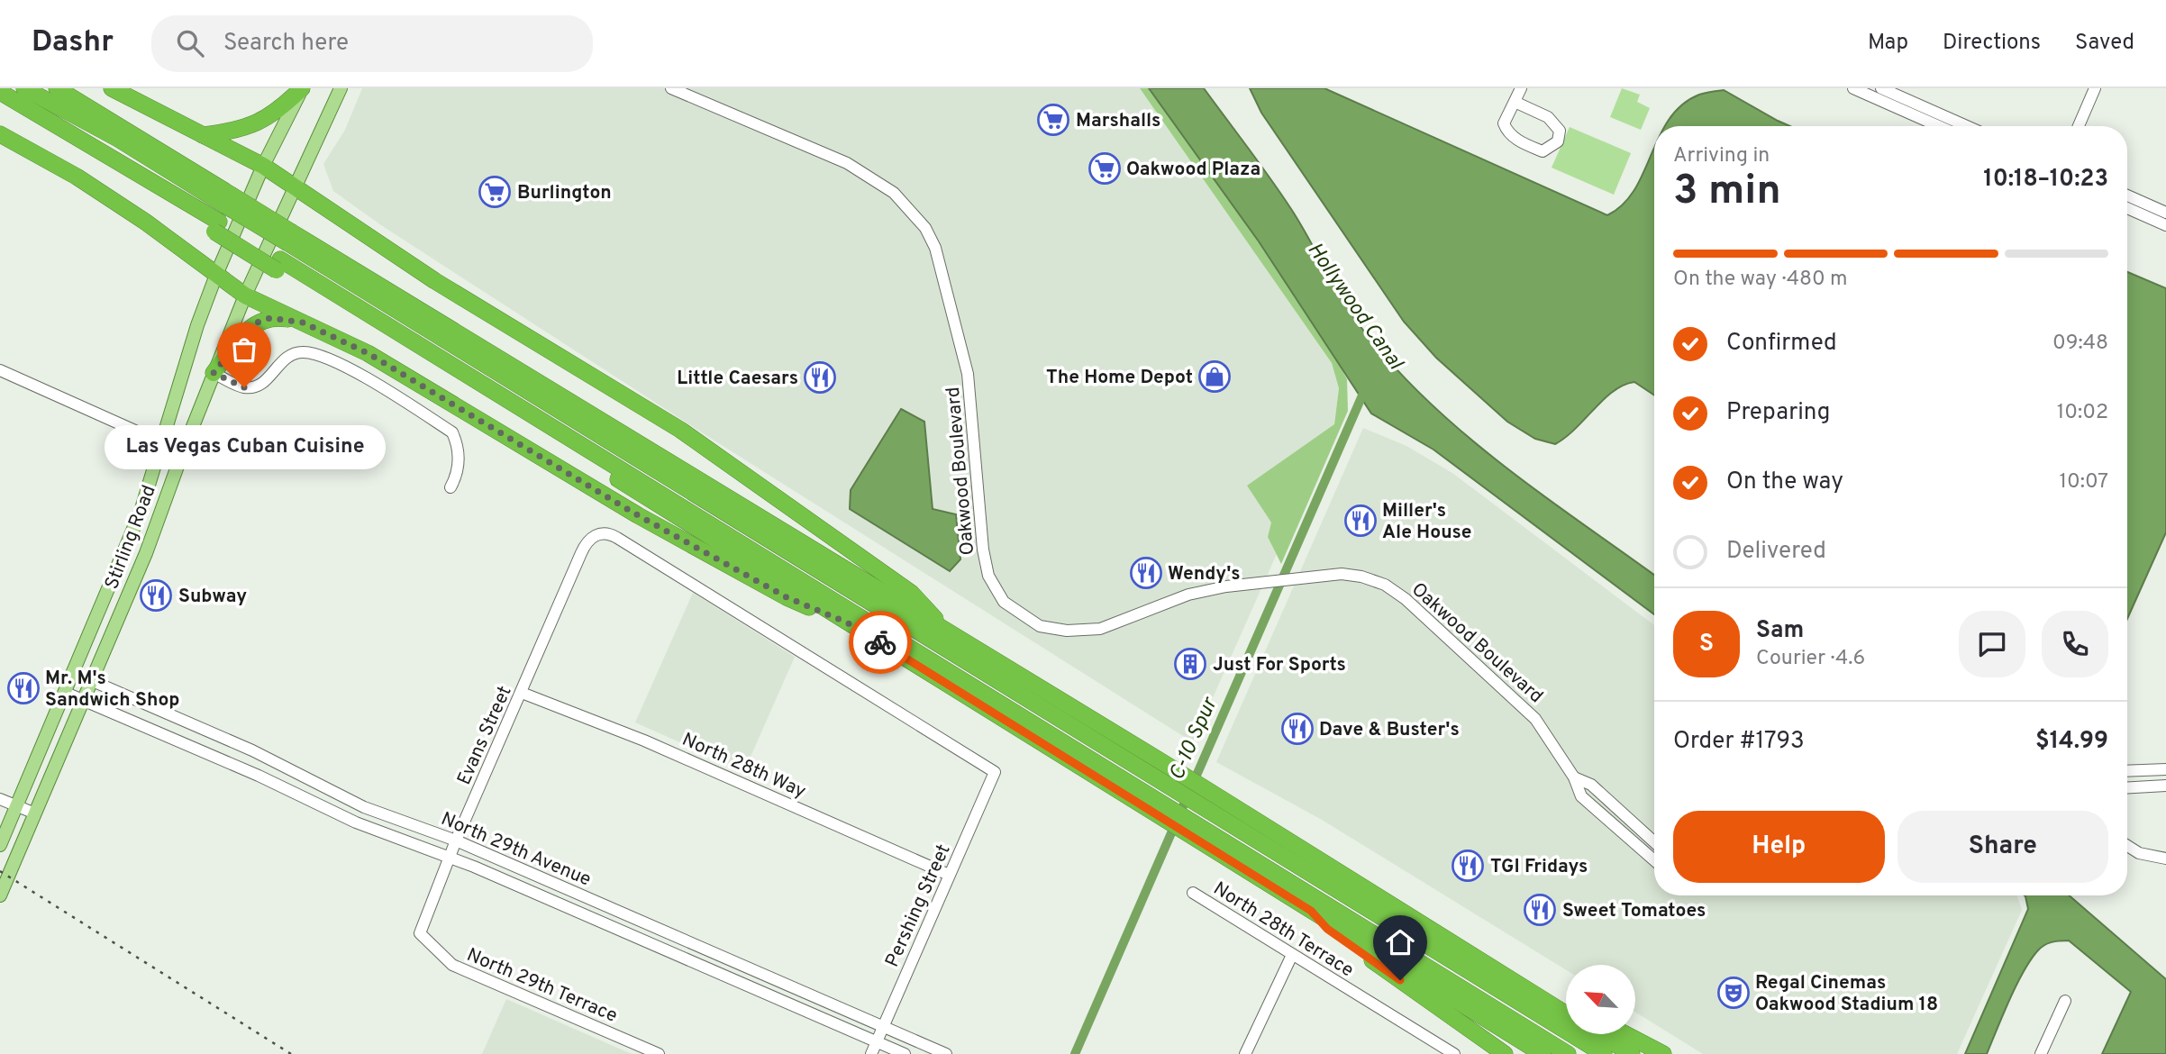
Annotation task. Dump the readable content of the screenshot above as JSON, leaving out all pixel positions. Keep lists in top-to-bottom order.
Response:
{
  "streets": {
    "main road": ["Stirling Road"],
    "street": [
      "Oakwood Boulevard",
      "Evans Street",
      "North 28th Way",
      "North 29th Avenue",
      "Pershing Street",
      "North 28th Terrace",
      "North 29th Terrace"
    ]
  },
  "crossings": [
    ["Stirling Road", "North 29th Avenue"],
    ["Evans Street", "North 28th Way"],
    ["Evans Street", "North 29th Avenue"],
    ["Evans Street", "Pershing Street"],
    ["Evans Street", "North 29th Terrace"],
    ["North 28th Way", "Pershing Street"],
    ["North 29th Avenue", "Pershing Street"]
  ],
  "water": ["Hollywood Canal", "C-10 Spur"],
  "places": {
    "supermarket": ["Marshalls", "Oakwood Plaza", "Burlington"],
    "shop": ["The Home Depot"],
    "restaurant": [
      "Little Caesars",
      "Miller's Ale House",
      "Wendy's",
      "Subway",
      "Mr. M's Sandwich Shop",
      "Dave & Buster's",
      "TGI Fridays",
      "Sweet Tomatoes"
    ],
    "other": ["Las Vegas Cuban Cuisine"],
    "building": ["Just For Sports"],
    "theatre": ["Regal Cinemas Oakwood Stadium 18"]
  },
  "north": "top left",
  "page": {
    "header": "Dashr",
    "search": "Search here",
    "nav": ["Map", "Directions", "Saved"],
    "heading": ["3 min", "Arriving in", "10:18–10:23"],
    "panel": [
      "Sam",
      "Courier · 4.6",
      "Order #1793",
      "$14.99"
    ],
    "bar": "On the way · 480 m",
    "list": [
      ["Confirmed", "09:48"],
      ["Preparing", "10:02"],
      ["On the way", "10:07"],
      "Delivered"
    ],
    "bubble": "Las Vegas Cuban Cuisine",
    "round": "S",
    "buttons": ["Help", "Share"]
  }
}
